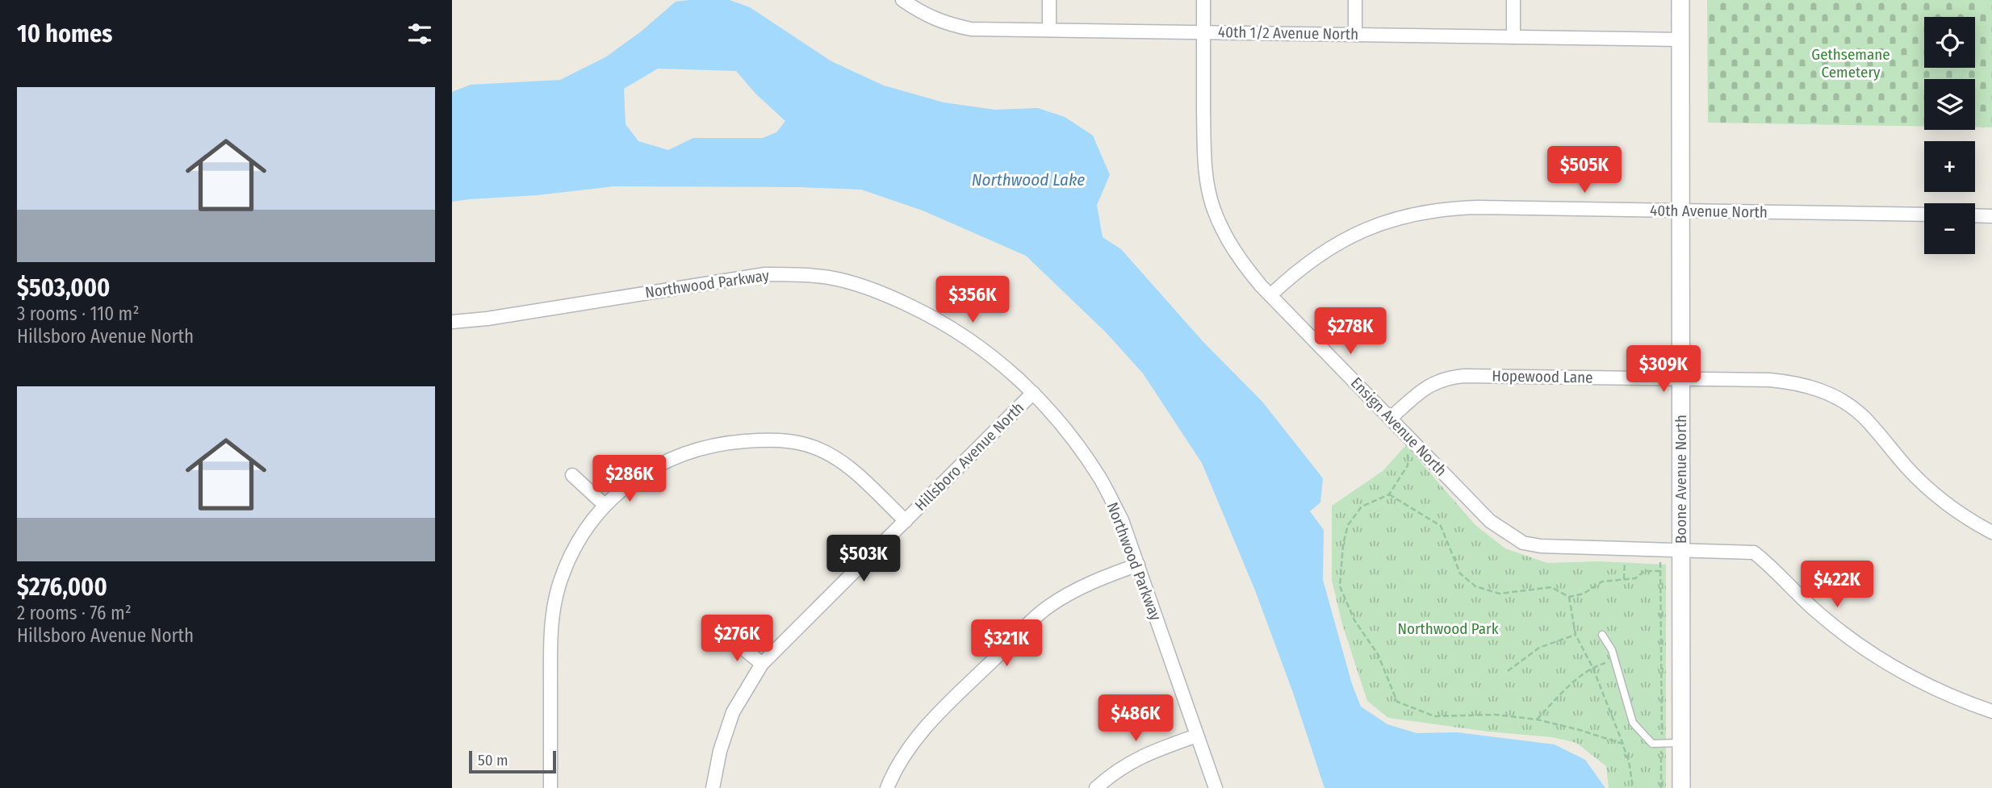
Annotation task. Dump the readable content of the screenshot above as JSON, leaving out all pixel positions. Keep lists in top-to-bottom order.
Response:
{
  "streets": {
    "street": [
      "40th 1/2 Avenue North",
      "40th Avenue North",
      "Northwood Parkway",
      "Hopewood Lane",
      "Ensign Avenue North",
      "Hillsboro Avenue North",
      "Boone Avenue North"
    ]
  },
  "crossings": [
    ["40th 1/2 Avenue North", "Ensign Avenue North"],
    ["40th 1/2 Avenue North", "Boone Avenue North"],
    ["40th Avenue North", "Ensign Avenue North"],
    ["40th Avenue North", "Boone Avenue North"],
    ["Northwood Parkway", "Hillsboro Avenue North"],
    ["Hopewood Lane", "Ensign Avenue North"],
    ["Hopewood Lane", "Boone Avenue North"],
    ["Ensign Avenue North", "Boone Avenue North"]
  ],
  "water": ["Northwood Lake"],
  "parks": ["Gethsemane Cemetery", "Northwood Park"],
  "scale_bar": "50 m",
  "page": {
    "heading": "10 homes",
    "map_buttons": ["+", "−"],
    "list": [
      {
        "name": "$503,000",
        "note": "3 rooms · 110 m² · Hillsboro Avenue North"
      },
      {
        "name": "$276,000",
        "note": "2 rooms · 76 m² · Hillsboro Avenue North"
      }
    ],
    "price": [
      "$505K",
      "$356K",
      "$278K",
      "$309K",
      "$286K",
      "$503K",
      "$422K",
      "$276K",
      "$321K",
      "$486K"
    ],
    "scale": "50 m"
  }
}
